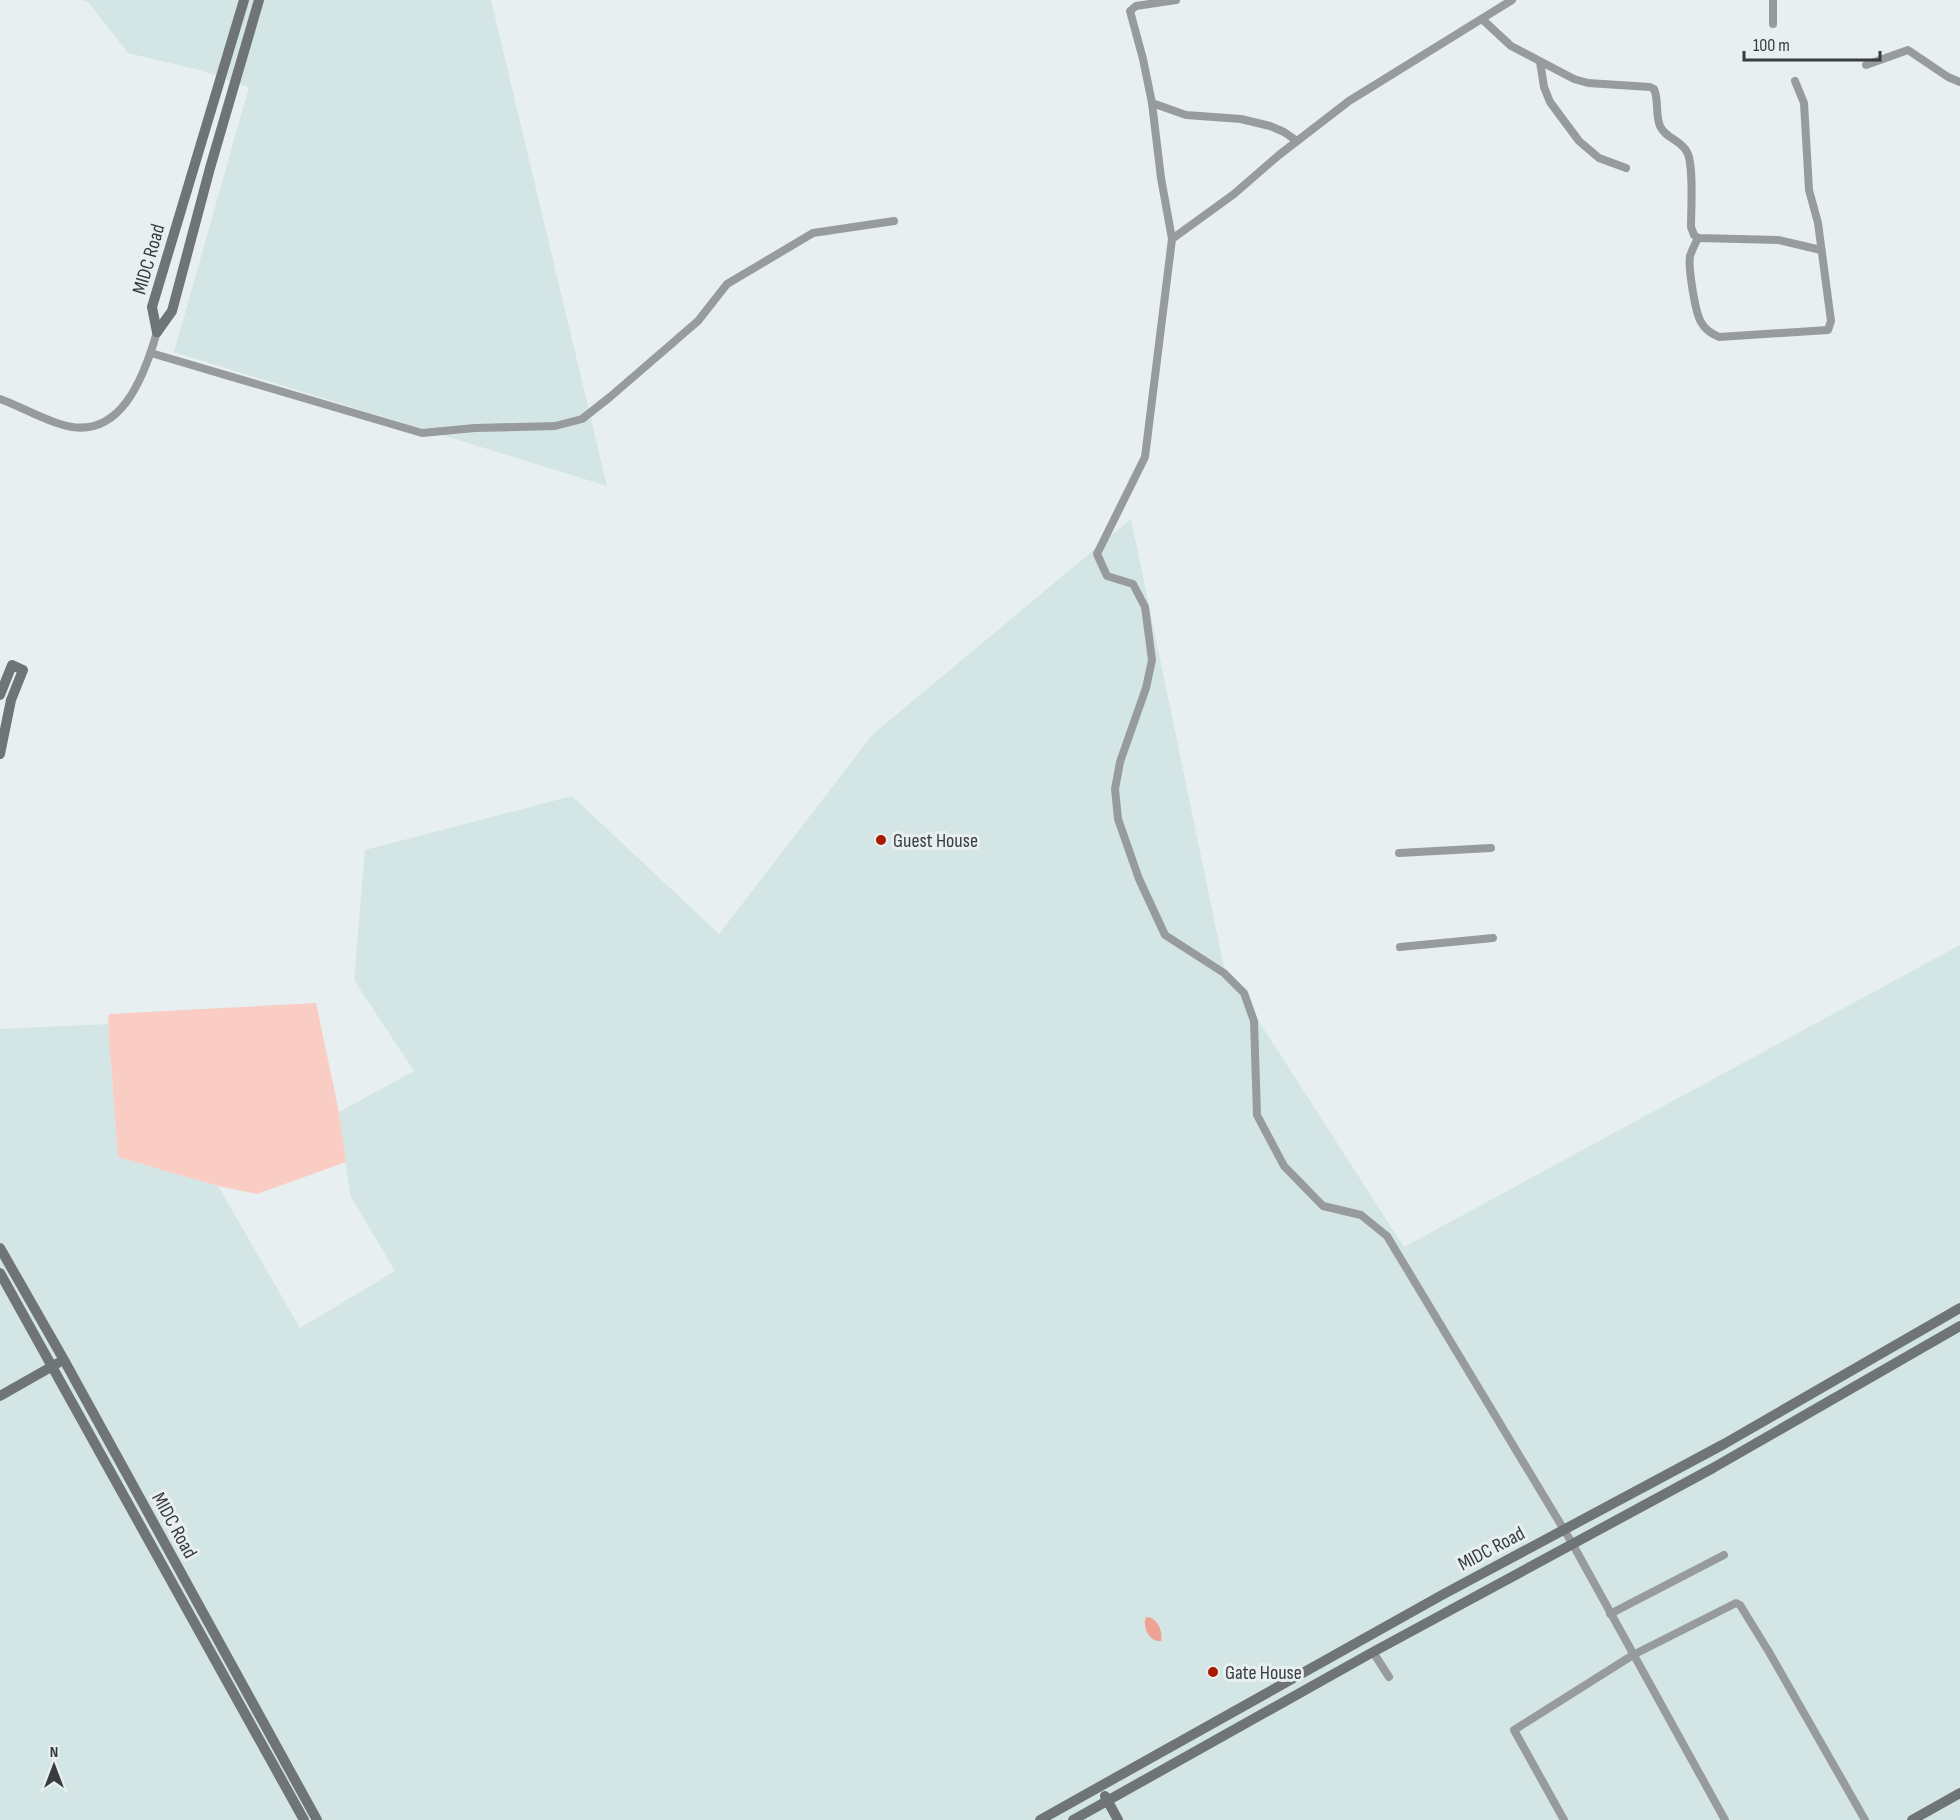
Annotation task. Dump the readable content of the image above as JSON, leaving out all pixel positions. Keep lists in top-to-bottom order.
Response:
{
  "streets": {
    "street": ["MIDC Road"]
  },
  "places": ["Guest House", "Gate House"],
  "scale_bar": "100 m",
  "north": "top"
}
